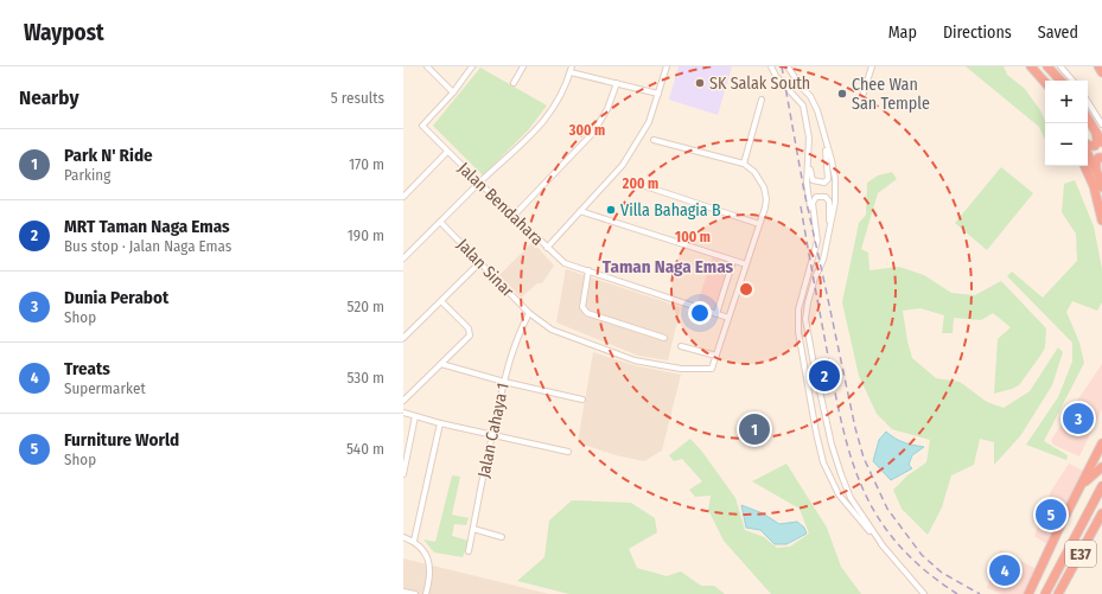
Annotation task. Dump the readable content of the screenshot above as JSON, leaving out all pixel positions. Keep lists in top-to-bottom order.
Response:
{
  "streets": {
    "highway": ["E37"],
    "street": ["Jalan Bendahara", "Jalan Sinar", "Jalan Cahaya 1"]
  },
  "crossings": [
    ["Jalan Sinar", "Jalan Cahaya 1"]
  ],
  "districts": ["Taman Naga Emas"],
  "places": ["SK Salak South", "Chee Wan San Temple", "Villa Bahagia B"],
  "page": {
    "header": "Waypost",
    "nav": ["Map", "Directions", "Saved"],
    "heading": ["Nearby", "5 results"],
    "map_buttons": ["+", "−"],
    "list": [
      {
        "mark": "1",
        "name": "Park N' Ride",
        "note": "Parking",
        "value": "170 m"
      },
      {
        "mark": "2",
        "name": "MRT Taman Naga Emas",
        "note": "Bus stop · Jalan Naga Emas",
        "value": "190 m"
      },
      {
        "mark": "3",
        "name": "Dunia Perabot",
        "note": "Shop",
        "value": "520 m"
      },
      {
        "mark": "4",
        "name": "Treats",
        "note": "Supermarket",
        "value": "530 m"
      },
      {
        "mark": "5",
        "name": "Furniture World",
        "note": "Shop",
        "value": "540 m"
      }
    ],
    "pins": [
      "2",
      "3",
      "1",
      "5",
      "4"
    ]
  },
  "rings": ["300 m", "200 m", "100 m"]
}
